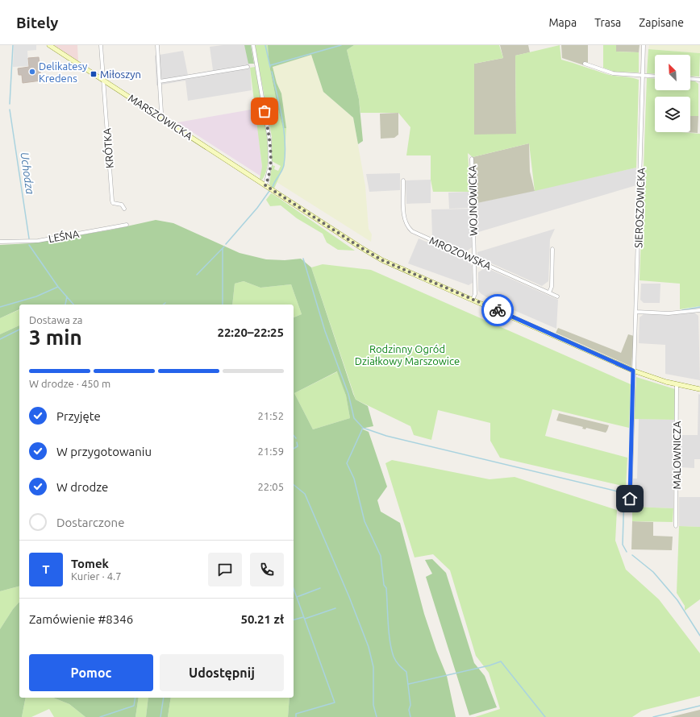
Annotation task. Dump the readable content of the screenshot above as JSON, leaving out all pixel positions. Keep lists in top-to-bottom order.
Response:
{
  "streets": {
    "street": [
      "MARSZOWICKA",
      "KRÓTKA",
      "WOJNOWICKA",
      "SIEROSZOWICKA",
      "LEŚNA",
      "MROZOWSKA",
      "MALOWNICZA"
    ]
  },
  "crossings": [
    ["MARSZOWICKA", "KRÓTKA"],
    ["MARSZOWICKA", "WOJNOWICKA"],
    ["MARSZOWICKA", "SIEROSZOWICKA"],
    ["MARSZOWICKA", "MALOWNICZA"],
    ["WOJNOWICKA", "MROZOWSKA"]
  ],
  "water": ["Uchodza"],
  "parks": ["Rodzinny Ogród Działkowy Marszowice"],
  "places": {
    "other": ["Delikatesy Kredens"],
    "transit": ["Miłoszyn"]
  },
  "north": "top left",
  "page": {
    "header": "Bitely",
    "nav": ["Mapa", "Trasa", "Zapisane"],
    "heading": ["3 min", "Dostawa za", "22:20–22:25"],
    "panel": [
      "Tomek",
      "Kurier · 4.7",
      "Zamówienie #8346",
      "50.21 zł"
    ],
    "bar": "W drodze · 450 m",
    "list": [
      ["Przyjęte", "21:52"],
      ["W przygotowaniu", "21:59"],
      ["W drodze", "22:05"],
      "Dostarczone"
    ],
    "round": "T",
    "buttons": ["Pomoc", "Udostępnij"]
  }
}
